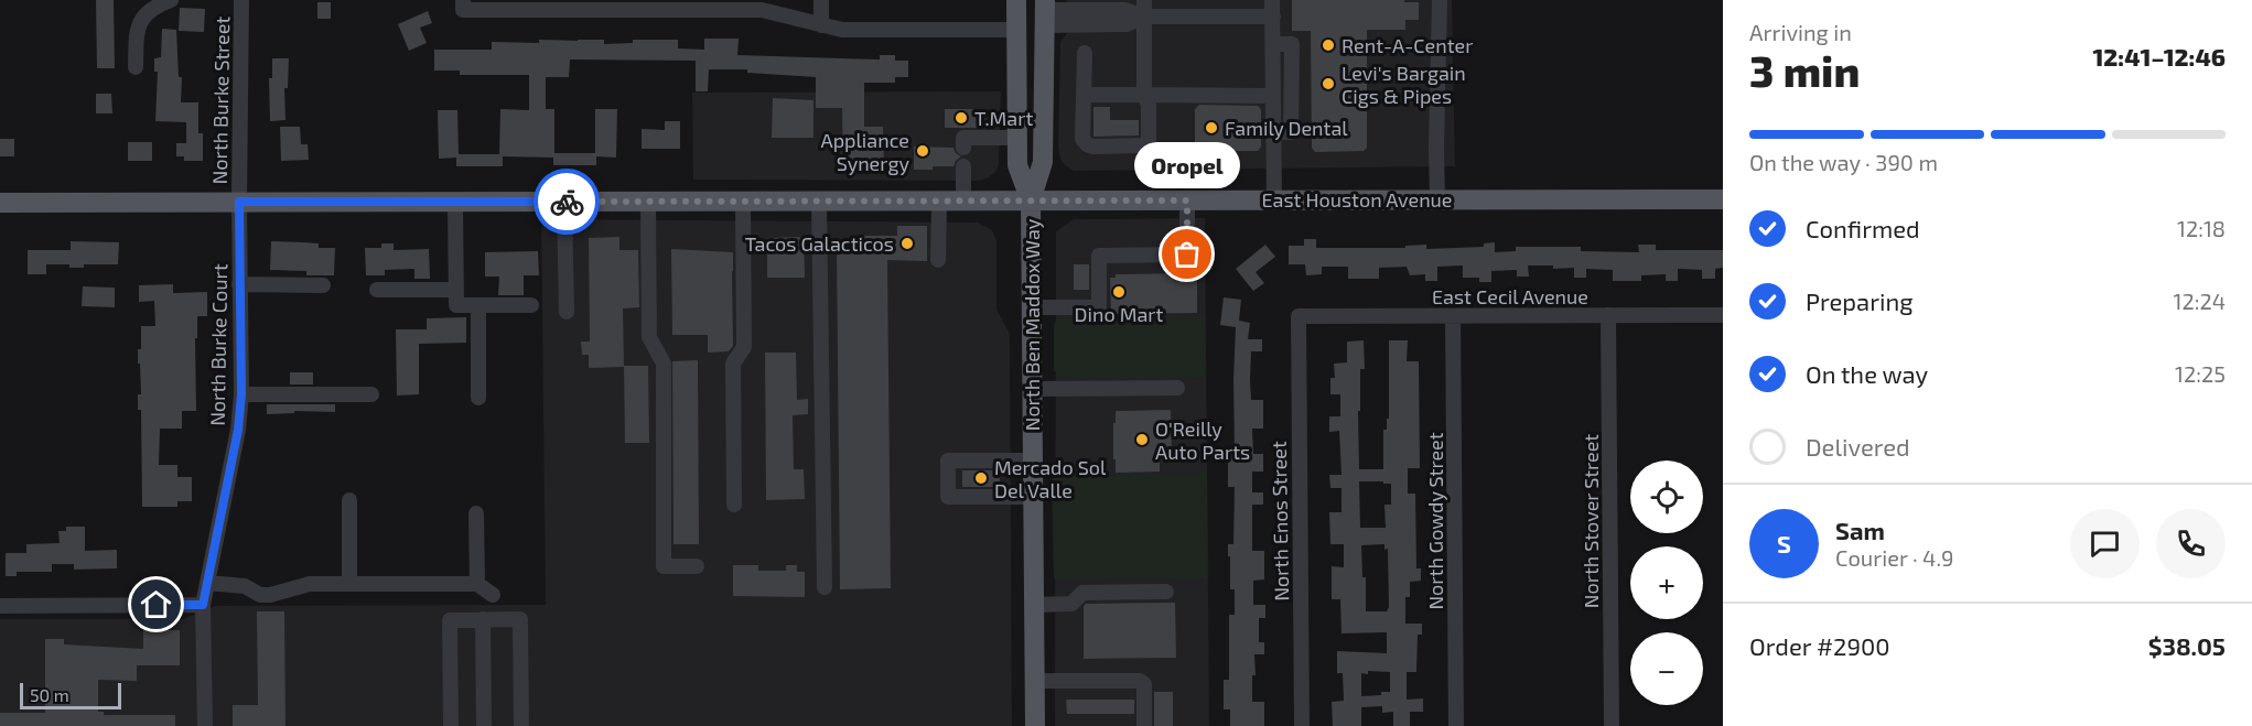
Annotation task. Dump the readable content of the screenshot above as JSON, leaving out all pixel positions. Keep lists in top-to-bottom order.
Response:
{
  "streets": {
    "main road": ["East Houston Avenue", "North Ben Maddox Way"],
    "street": [
      "North Burke Street",
      "East Cecil Avenue",
      "North Burke Court",
      "North Enos Street",
      "North Gowdy Street",
      "North Stover Street"
    ]
  },
  "crossings": [
    ["North Burke Street", "East Houston Avenue"],
    ["North Burke Street", "North Burke Court"],
    ["East Houston Avenue", "North Ben Maddox Way"],
    ["East Houston Avenue", "North Burke Court"],
    ["East Cecil Avenue", "North Enos Street"],
    ["East Cecil Avenue", "North Gowdy Street"],
    ["East Cecil Avenue", "North Stover Street"]
  ],
  "places": [
    "Rent-A-Center",
    "Levi's Bargain Cigs & Pipes",
    "T.Mart",
    "Family Dental",
    "Appliance Synergy",
    "Tacos Galacticos",
    "Oropel",
    "Dino Mart",
    "O'Reilly Auto Parts",
    "Mercado Sol Del Valle"
  ],
  "scale_bar": "50 m",
  "page": {
    "heading": ["3 min", "Arriving in", "12:41–12:46"],
    "panel": [
      "Sam",
      "Courier · 4.9",
      "Order #2900",
      "$38.05"
    ],
    "bar": "On the way · 390 m",
    "bubble": "Oropel",
    "list": [
      ["Confirmed", "12:18"],
      ["Preparing", "12:24"],
      ["On the way", "12:25"],
      "Delivered"
    ],
    "map_buttons": ["+", "−"],
    "round": "S",
    "scale": "50 m"
  }
}
